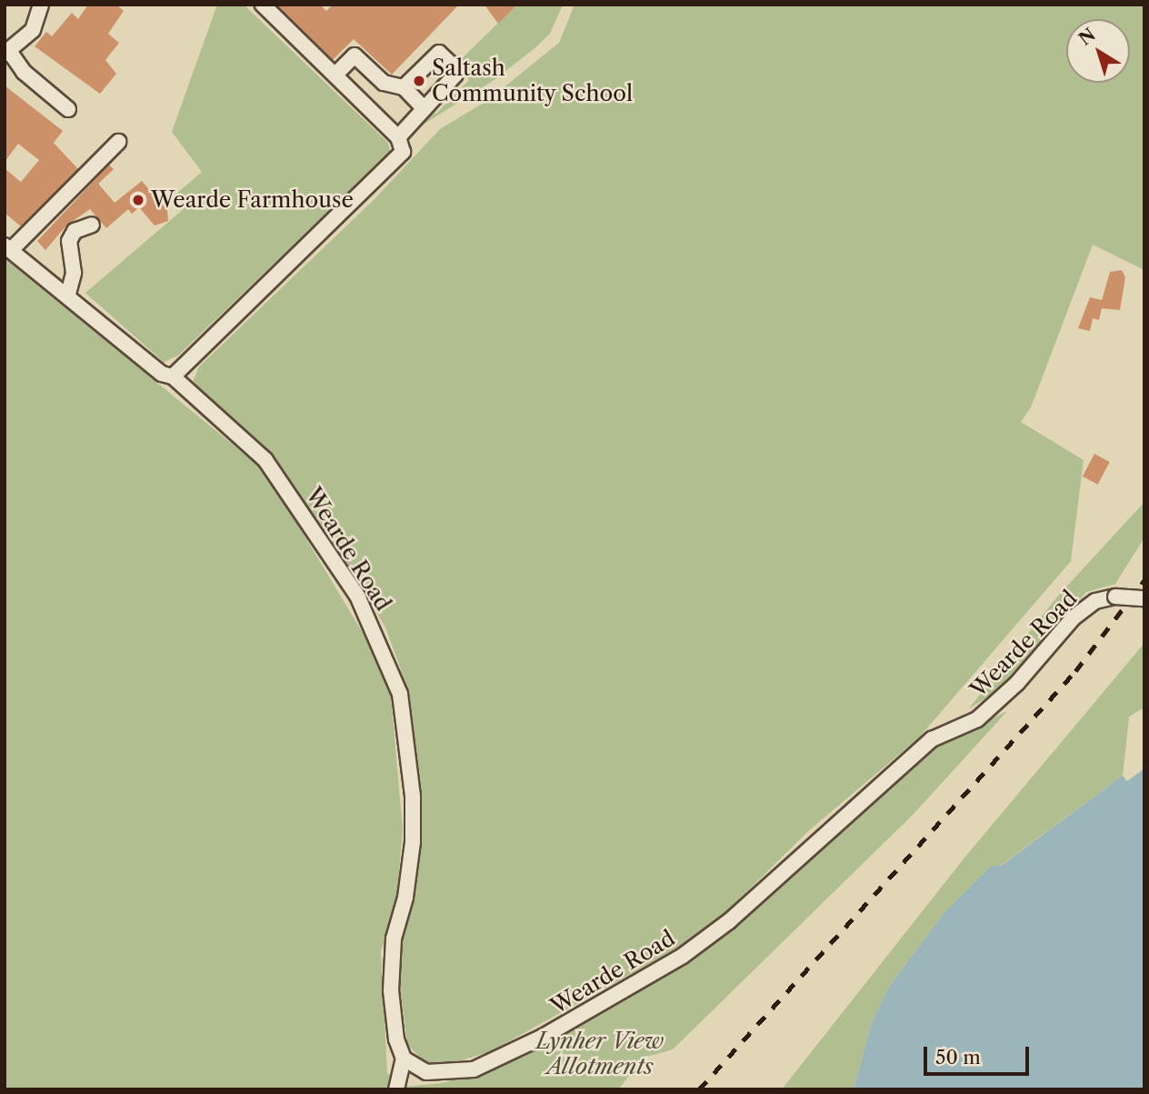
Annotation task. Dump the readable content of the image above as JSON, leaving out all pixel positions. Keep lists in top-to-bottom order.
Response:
{
  "streets": {
    "street": ["Wearde Road"]
  },
  "parks": ["Lynher View Allotments"],
  "places": ["Saltash Community School", "Wearde Farmhouse"],
  "scale_bar": "50 m",
  "north": "top left"
}
